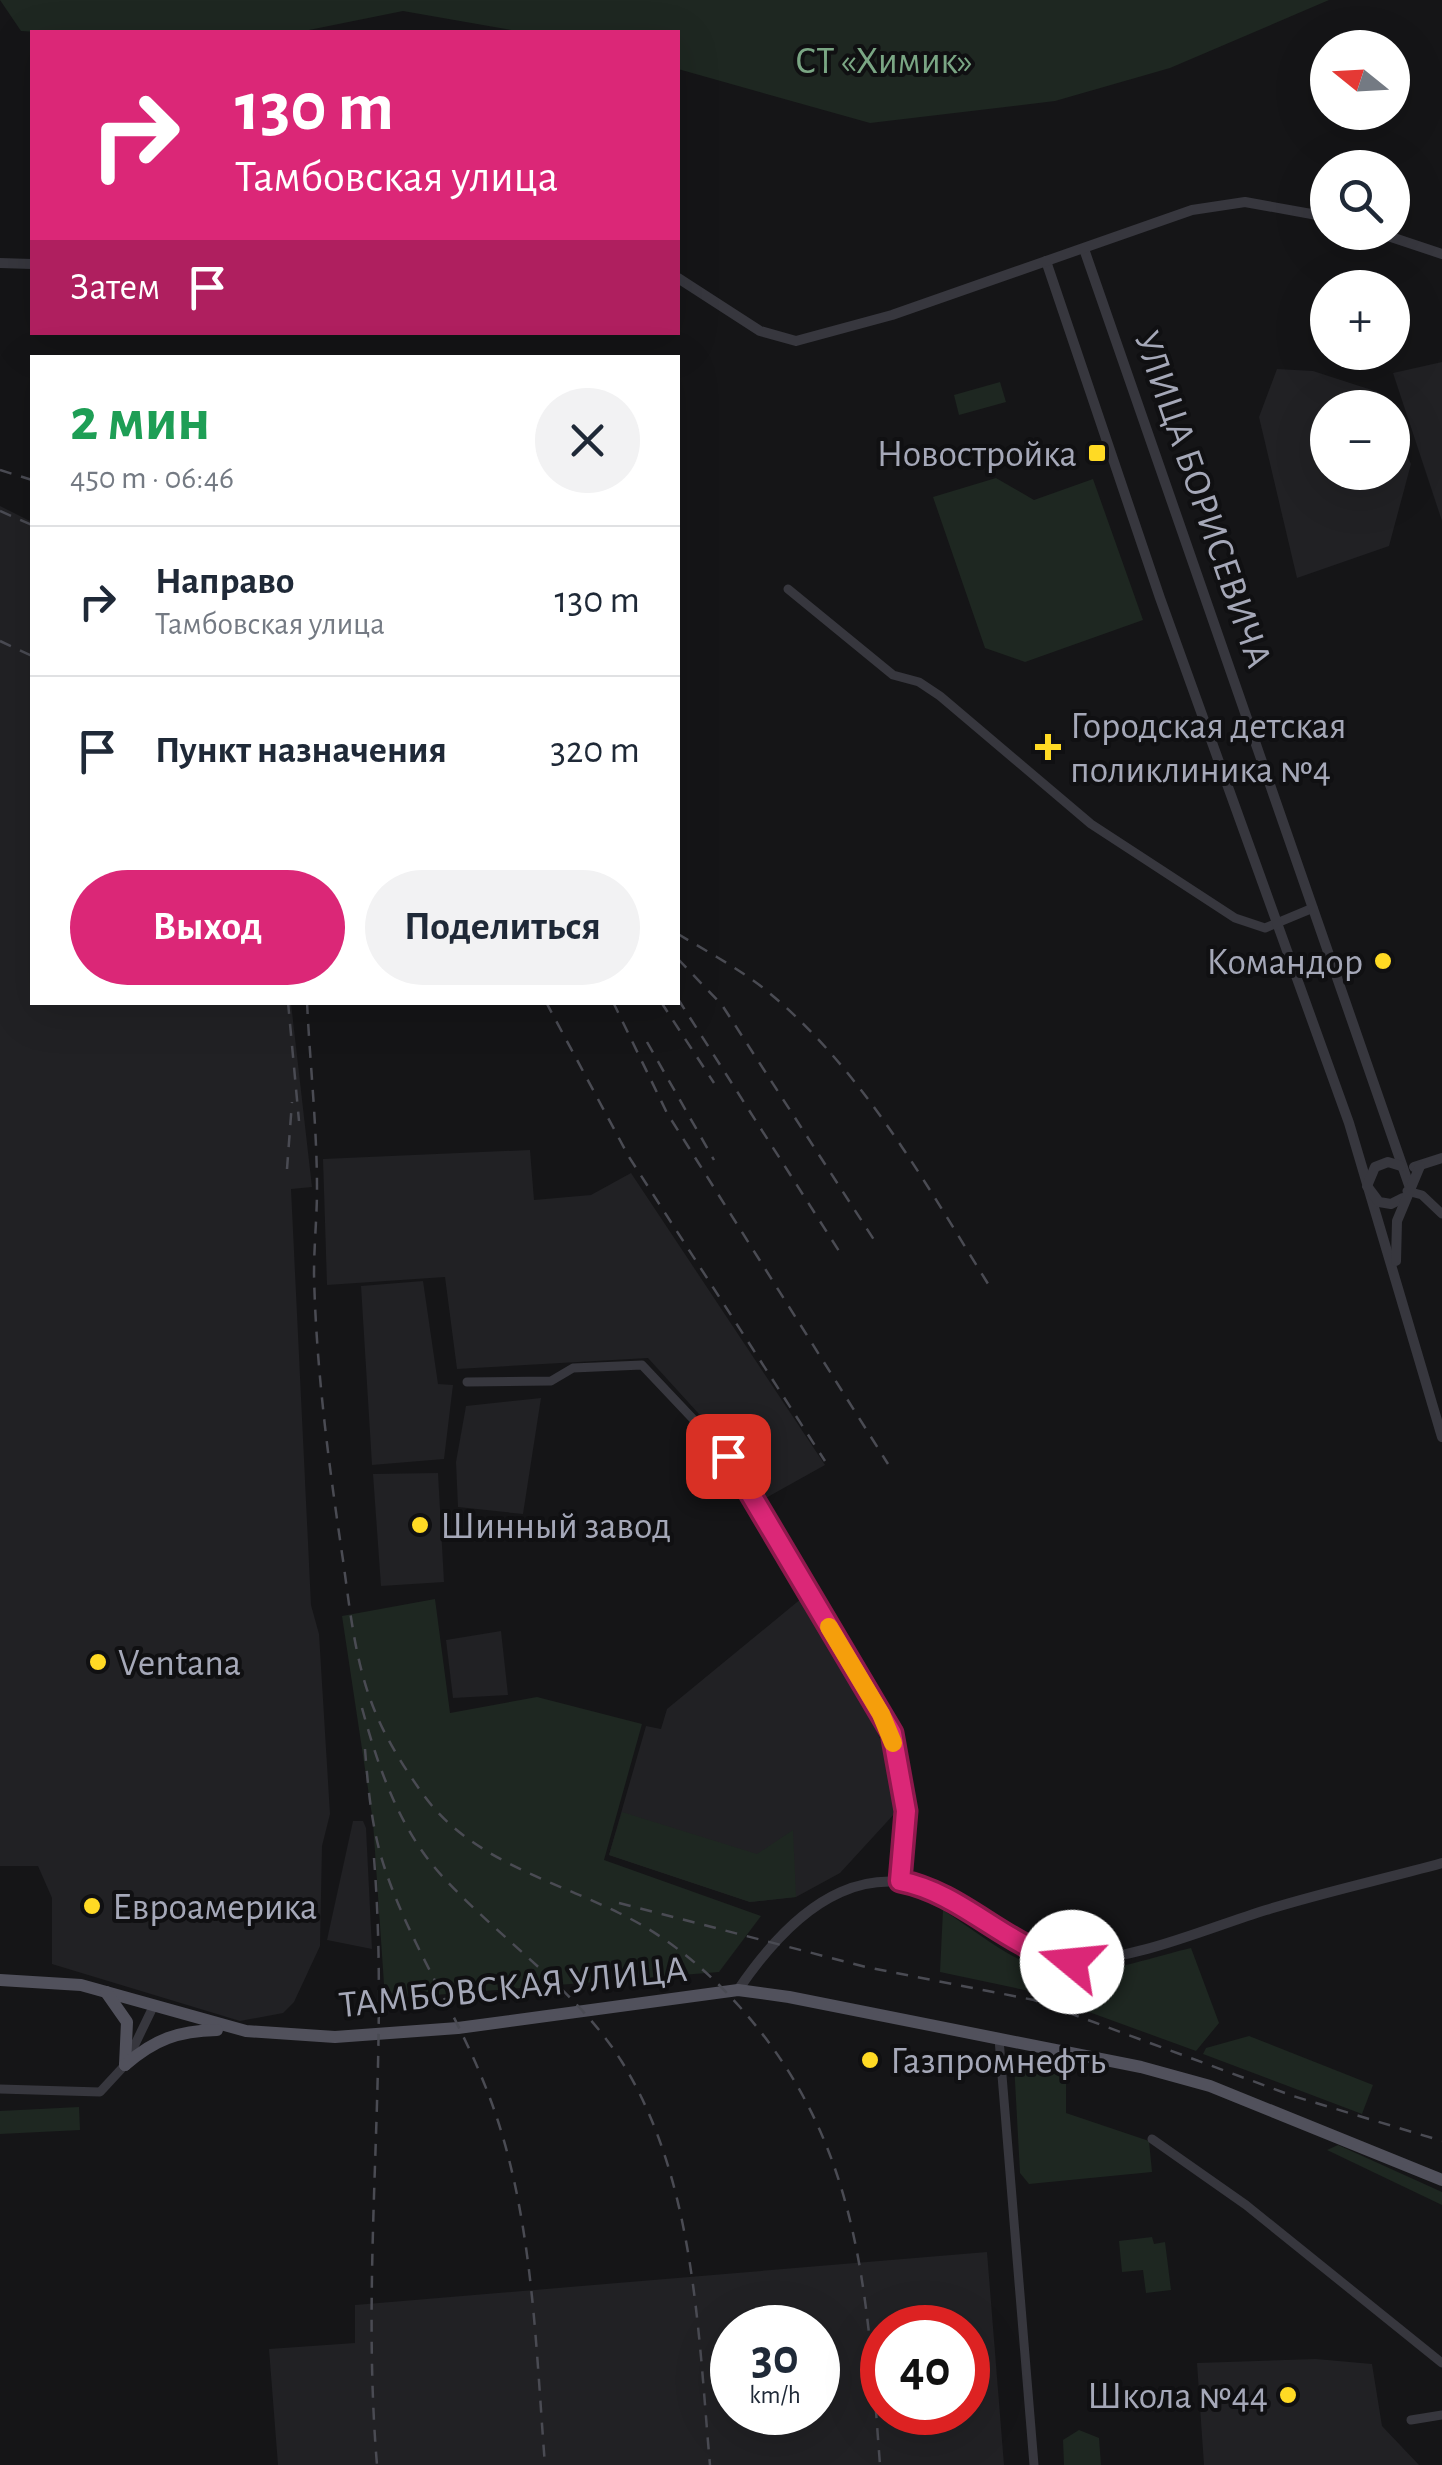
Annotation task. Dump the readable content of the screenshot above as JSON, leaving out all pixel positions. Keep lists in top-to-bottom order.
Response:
{
  "streets": {
    "main road": ["ТАМБОВСКАЯ УЛИЦА"],
    "street": ["УЛИЦА БОРИСЕВИЧА"]
  },
  "parks": ["СТ «Химик»"],
  "places": {
    "transit": ["Новостройка"],
    "health": ["Городская детская поликлиника №4"],
    "other": [
      "Командор",
      "Шинный завод",
      "Ventana",
      "Евроамерика",
      "Газпромнефть",
      "Школа №44"
    ]
  },
  "north": "left",
  "page": {
    "map_buttons": ["+", "−"],
    "turn": ["130 m", "Тамбовская улица"],
    "then": "Затем",
    "heading": ["2 мин", "450 m · 06:46"],
    "list": [
      {
        "name": "Направо",
        "note": "Тамбовская улица",
        "value": "130 m"
      },
      {
        "name": "Пункт назначения",
        "value": "320 m"
      }
    ],
    "buttons": ["Выход", "Поделиться"],
    "speed": "30 km/h",
    "limit": "40"
  }
}
